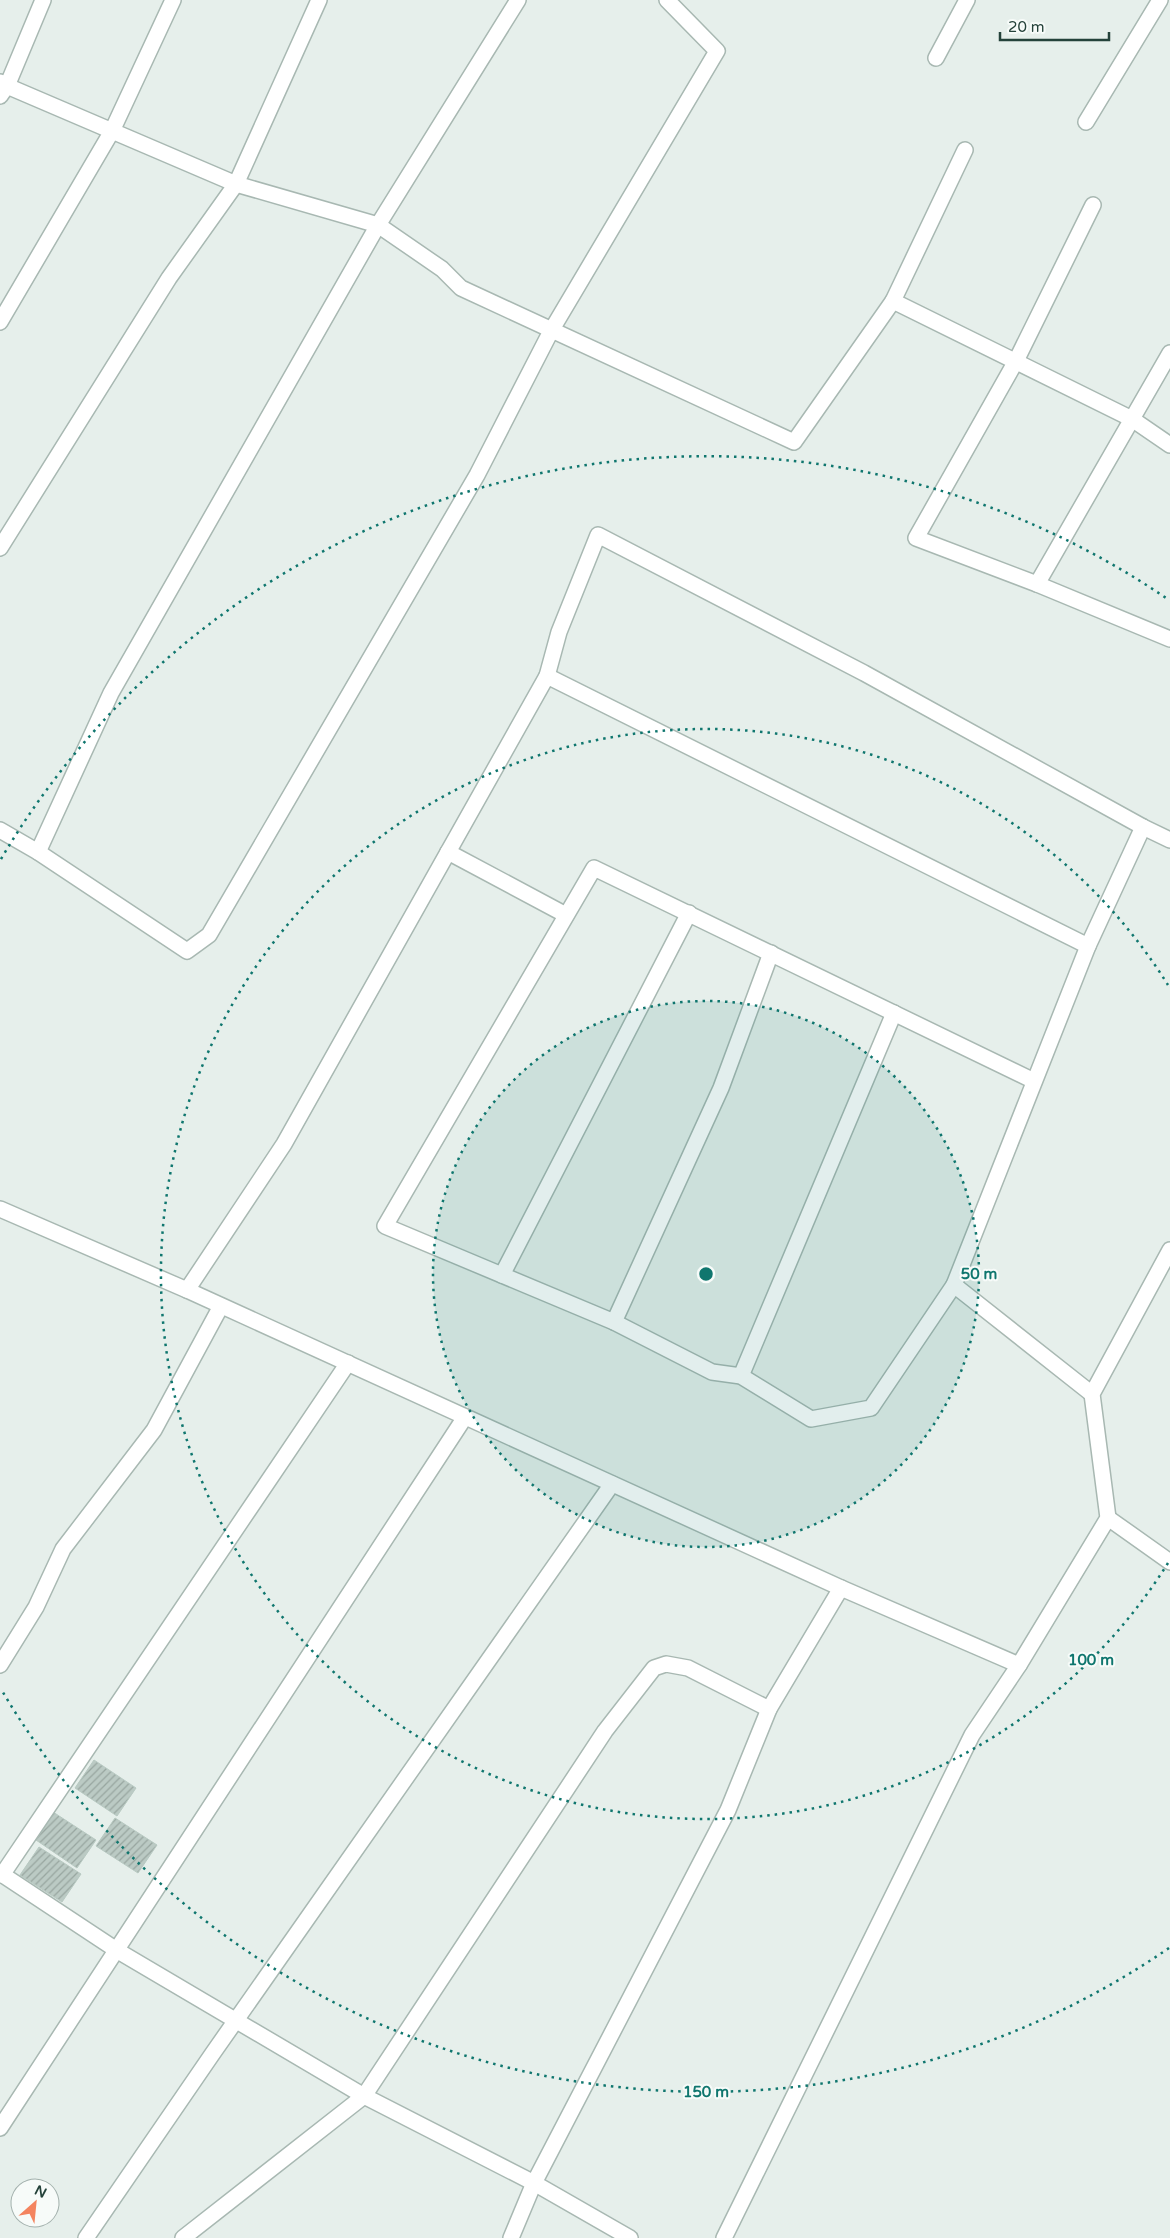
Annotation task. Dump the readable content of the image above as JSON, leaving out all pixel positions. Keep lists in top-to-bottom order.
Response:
{
  "scale_bar": "20 m",
  "north": "top right",
  "rings": ["50 m", "100 m", "150 m"]
}
